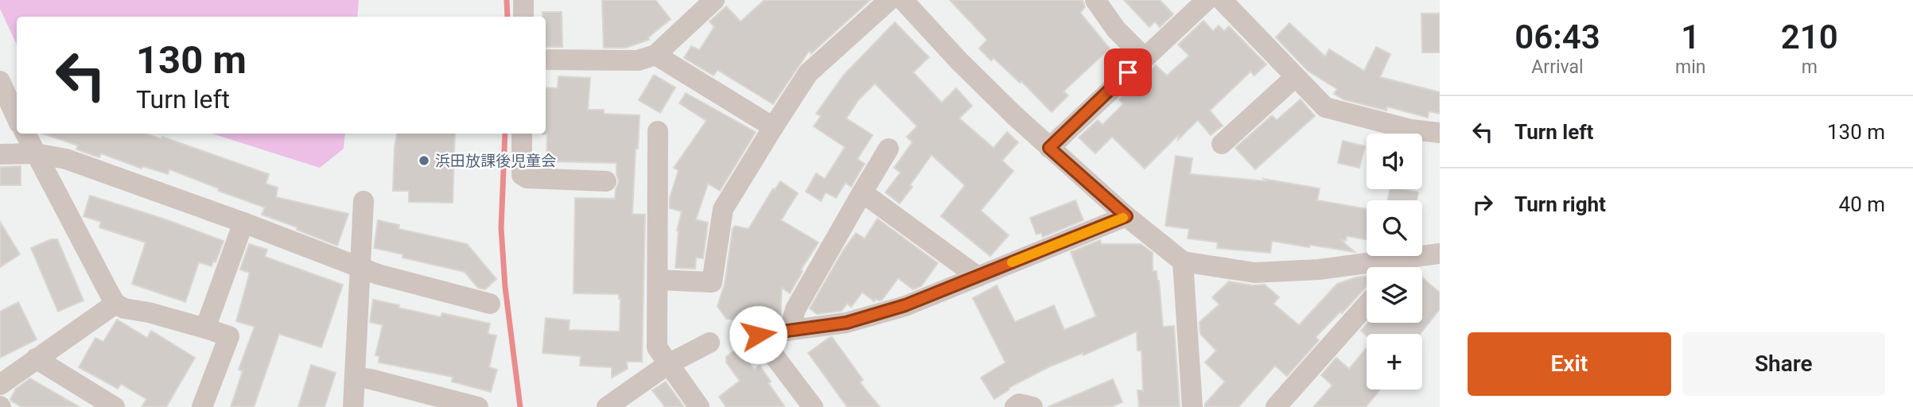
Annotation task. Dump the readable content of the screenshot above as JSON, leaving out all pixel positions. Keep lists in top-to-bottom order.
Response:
{
  "places": ["浜田放課後児童会"],
  "page": {
    "eta": [
      "06:43",
      "Arrival",
      "1",
      "min",
      "210",
      "m"
    ],
    "turn": ["130 m", "Turn left"],
    "list": [
      {
        "name": "Turn left",
        "value": "130 m"
      },
      {
        "name": "Turn right",
        "value": "40 m"
      }
    ],
    "map_buttons": "+",
    "buttons": ["Exit", "Share"]
  }
}
